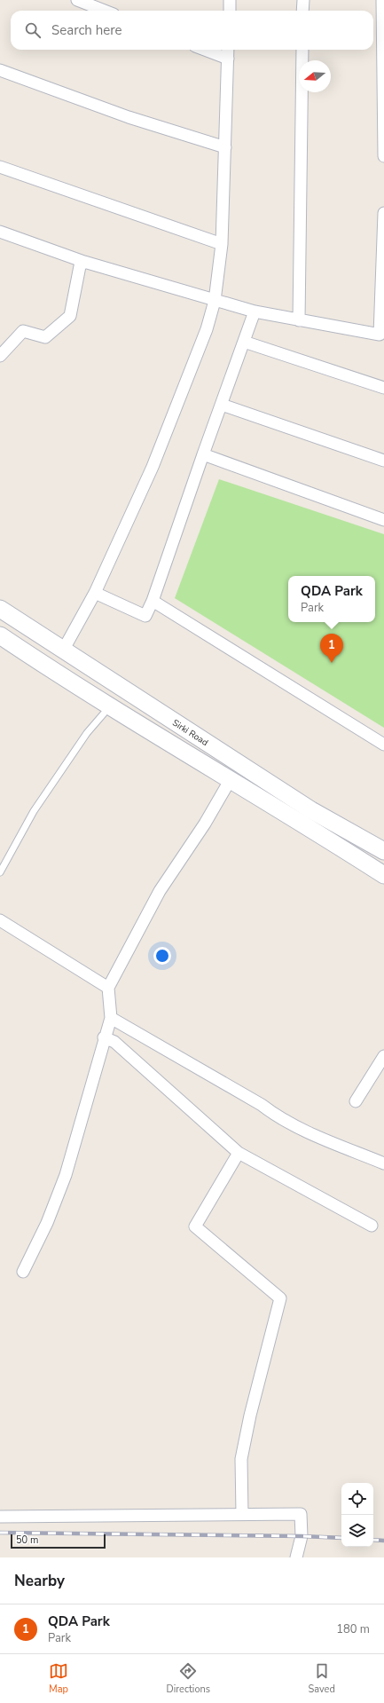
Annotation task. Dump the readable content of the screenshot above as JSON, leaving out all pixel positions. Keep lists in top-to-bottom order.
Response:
{
  "streets": {
    "main road": ["Sirki Road"]
  },
  "scale_bar": "50 m",
  "north": "left",
  "page": {
    "search": "Search here",
    "popup": ["QDA Park", "Park"],
    "pins": "1",
    "scale": "50 m",
    "heading": "Nearby",
    "list": [
      {
        "mark": "1",
        "name": "QDA Park",
        "note": "Park",
        "value": "180 m"
      }
    ],
    "nav": ["Map", "Directions", "Saved"]
  }
}
